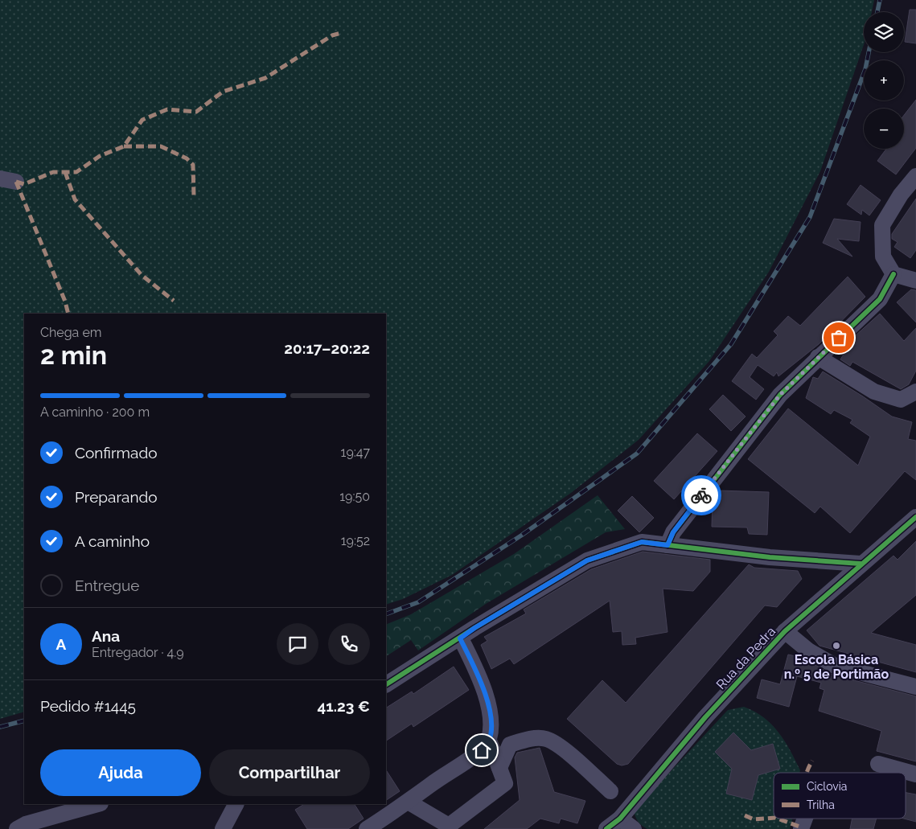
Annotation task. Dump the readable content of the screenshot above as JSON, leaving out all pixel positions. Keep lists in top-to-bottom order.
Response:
{
  "streets": {
    "street": ["Rua da Pedra"]
  },
  "places": ["Escola Básica n.º 5 de Portimão"],
  "legend": ["Ciclovia", "Trilha"],
  "page": {
    "map_buttons": ["+", "−"],
    "heading": ["2 min", "Chega em", "20:17–20:22"],
    "panel": [
      "Ana",
      "Entregador · 4.9",
      "Pedido #1445",
      "41.23 €"
    ],
    "bar": "A caminho · 200 m",
    "list": [
      ["Confirmado", "19:47"],
      ["Preparando", "19:50"],
      ["A caminho", "19:52"],
      "Entregue"
    ],
    "round": "A",
    "buttons": ["Ajuda", "Compartilhar"]
  }
}
